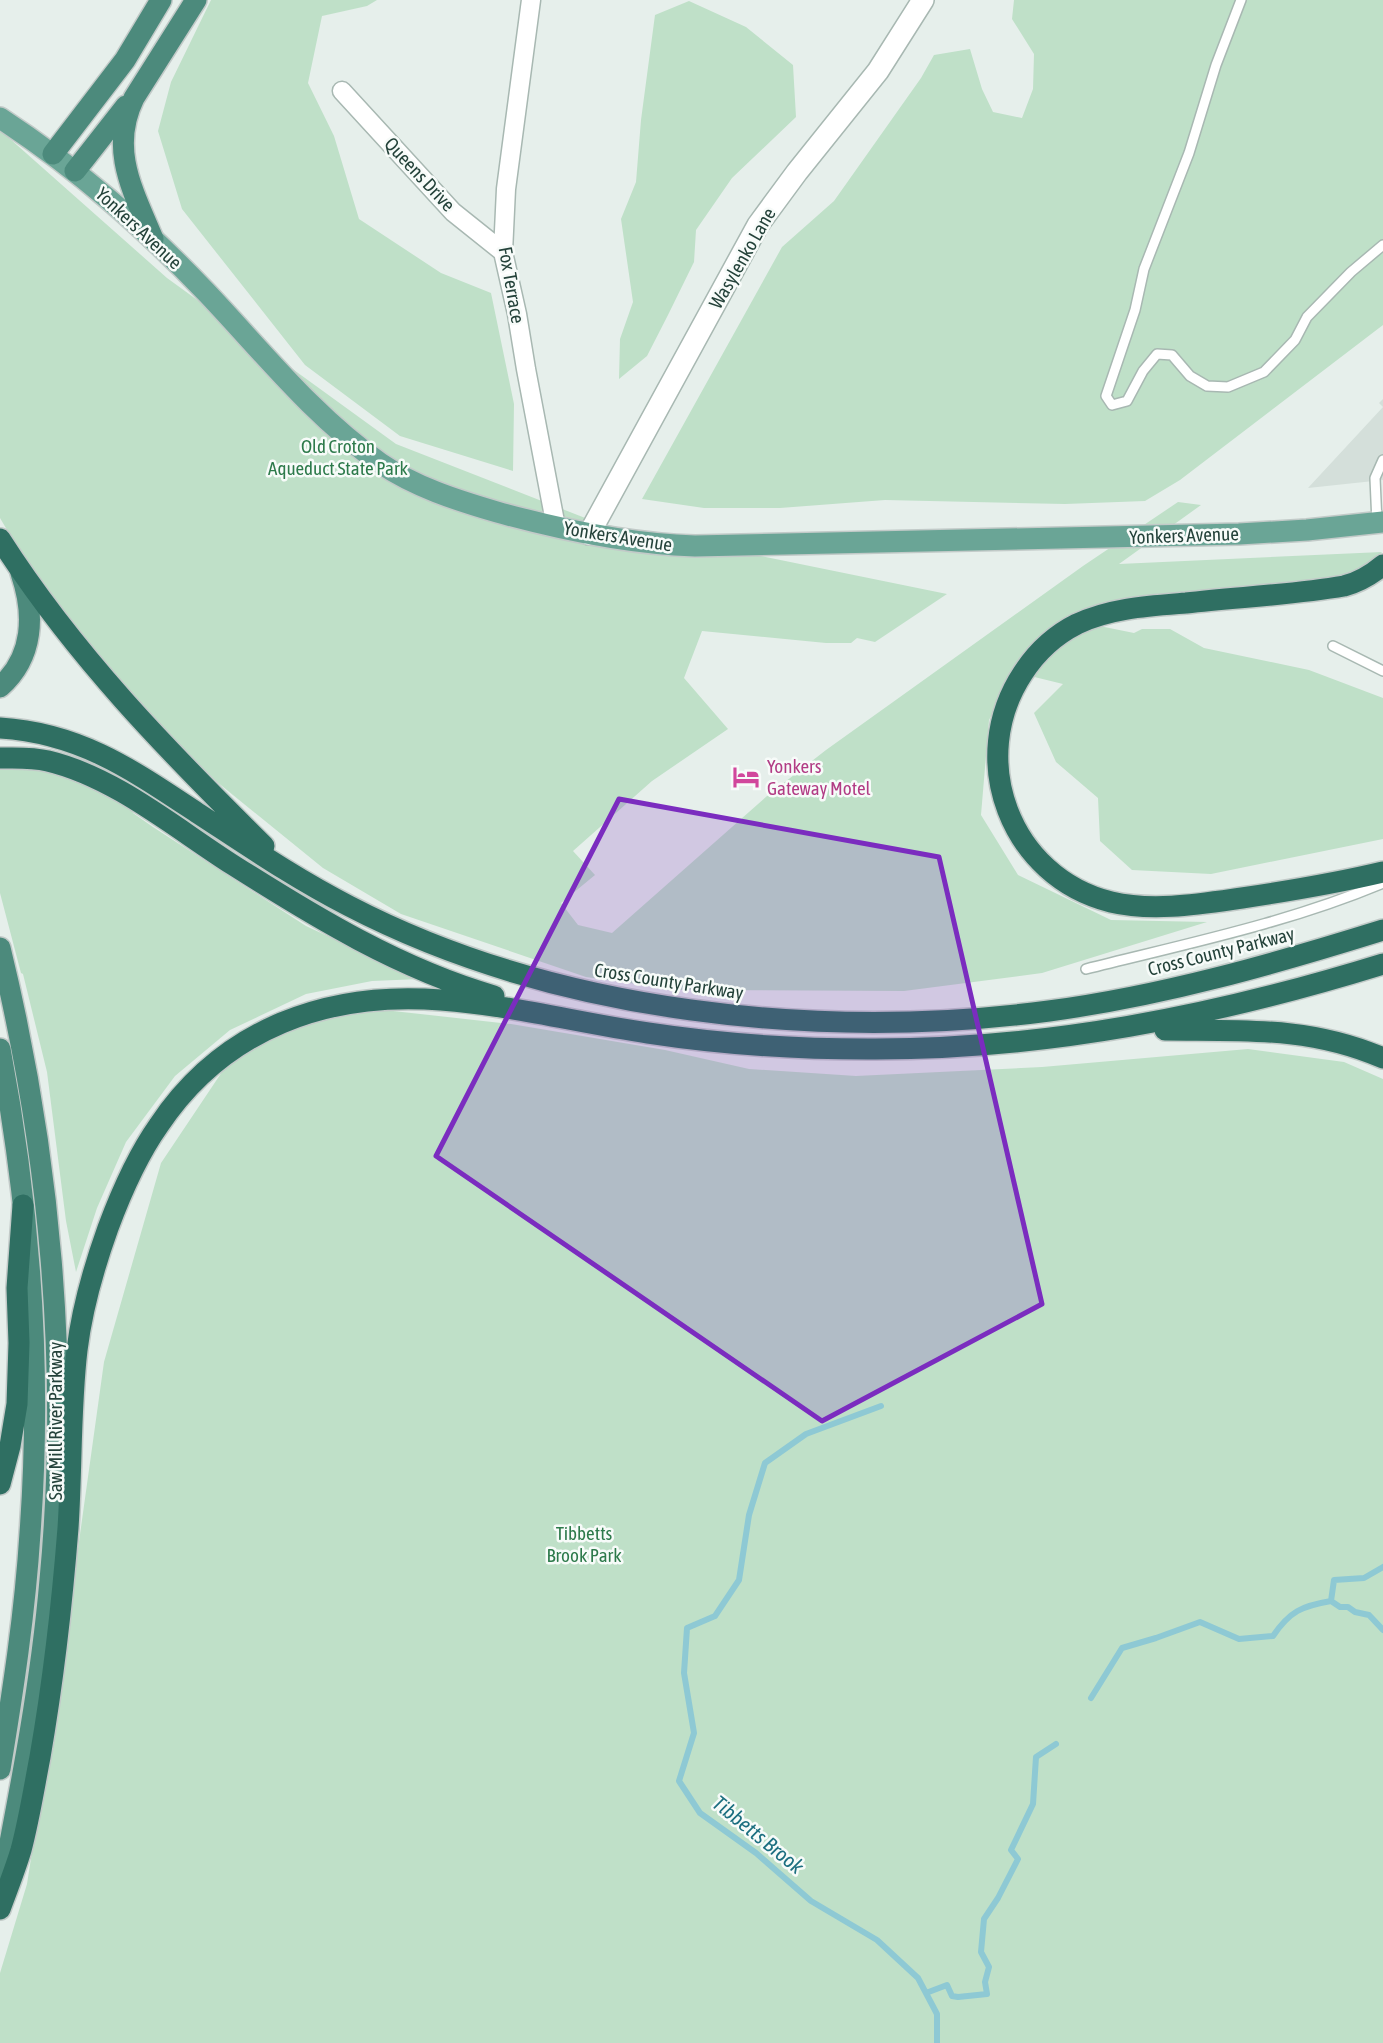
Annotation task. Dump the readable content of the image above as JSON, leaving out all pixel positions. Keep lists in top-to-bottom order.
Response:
{
  "streets": {
    "highway": ["Cross County Parkway", "Saw Mill River Parkway"],
    "main road": ["Yonkers Avenue"],
    "street": ["Queens Drive", "Wasylenko Lane", "Fox Terrace"]
  },
  "crossings": [
    ["Queens Drive", "Fox Terrace"],
    ["Yonkers Avenue", "Wasylenko Lane"],
    ["Yonkers Avenue", "Fox Terrace"]
  ],
  "water": ["Tibbetts Brook"],
  "parks": ["Old Croton Aqueduct State Park", "Tibbetts Brook Park"],
  "places": {
    "hotel": ["Yonkers Gateway Motel"]
  }
}
